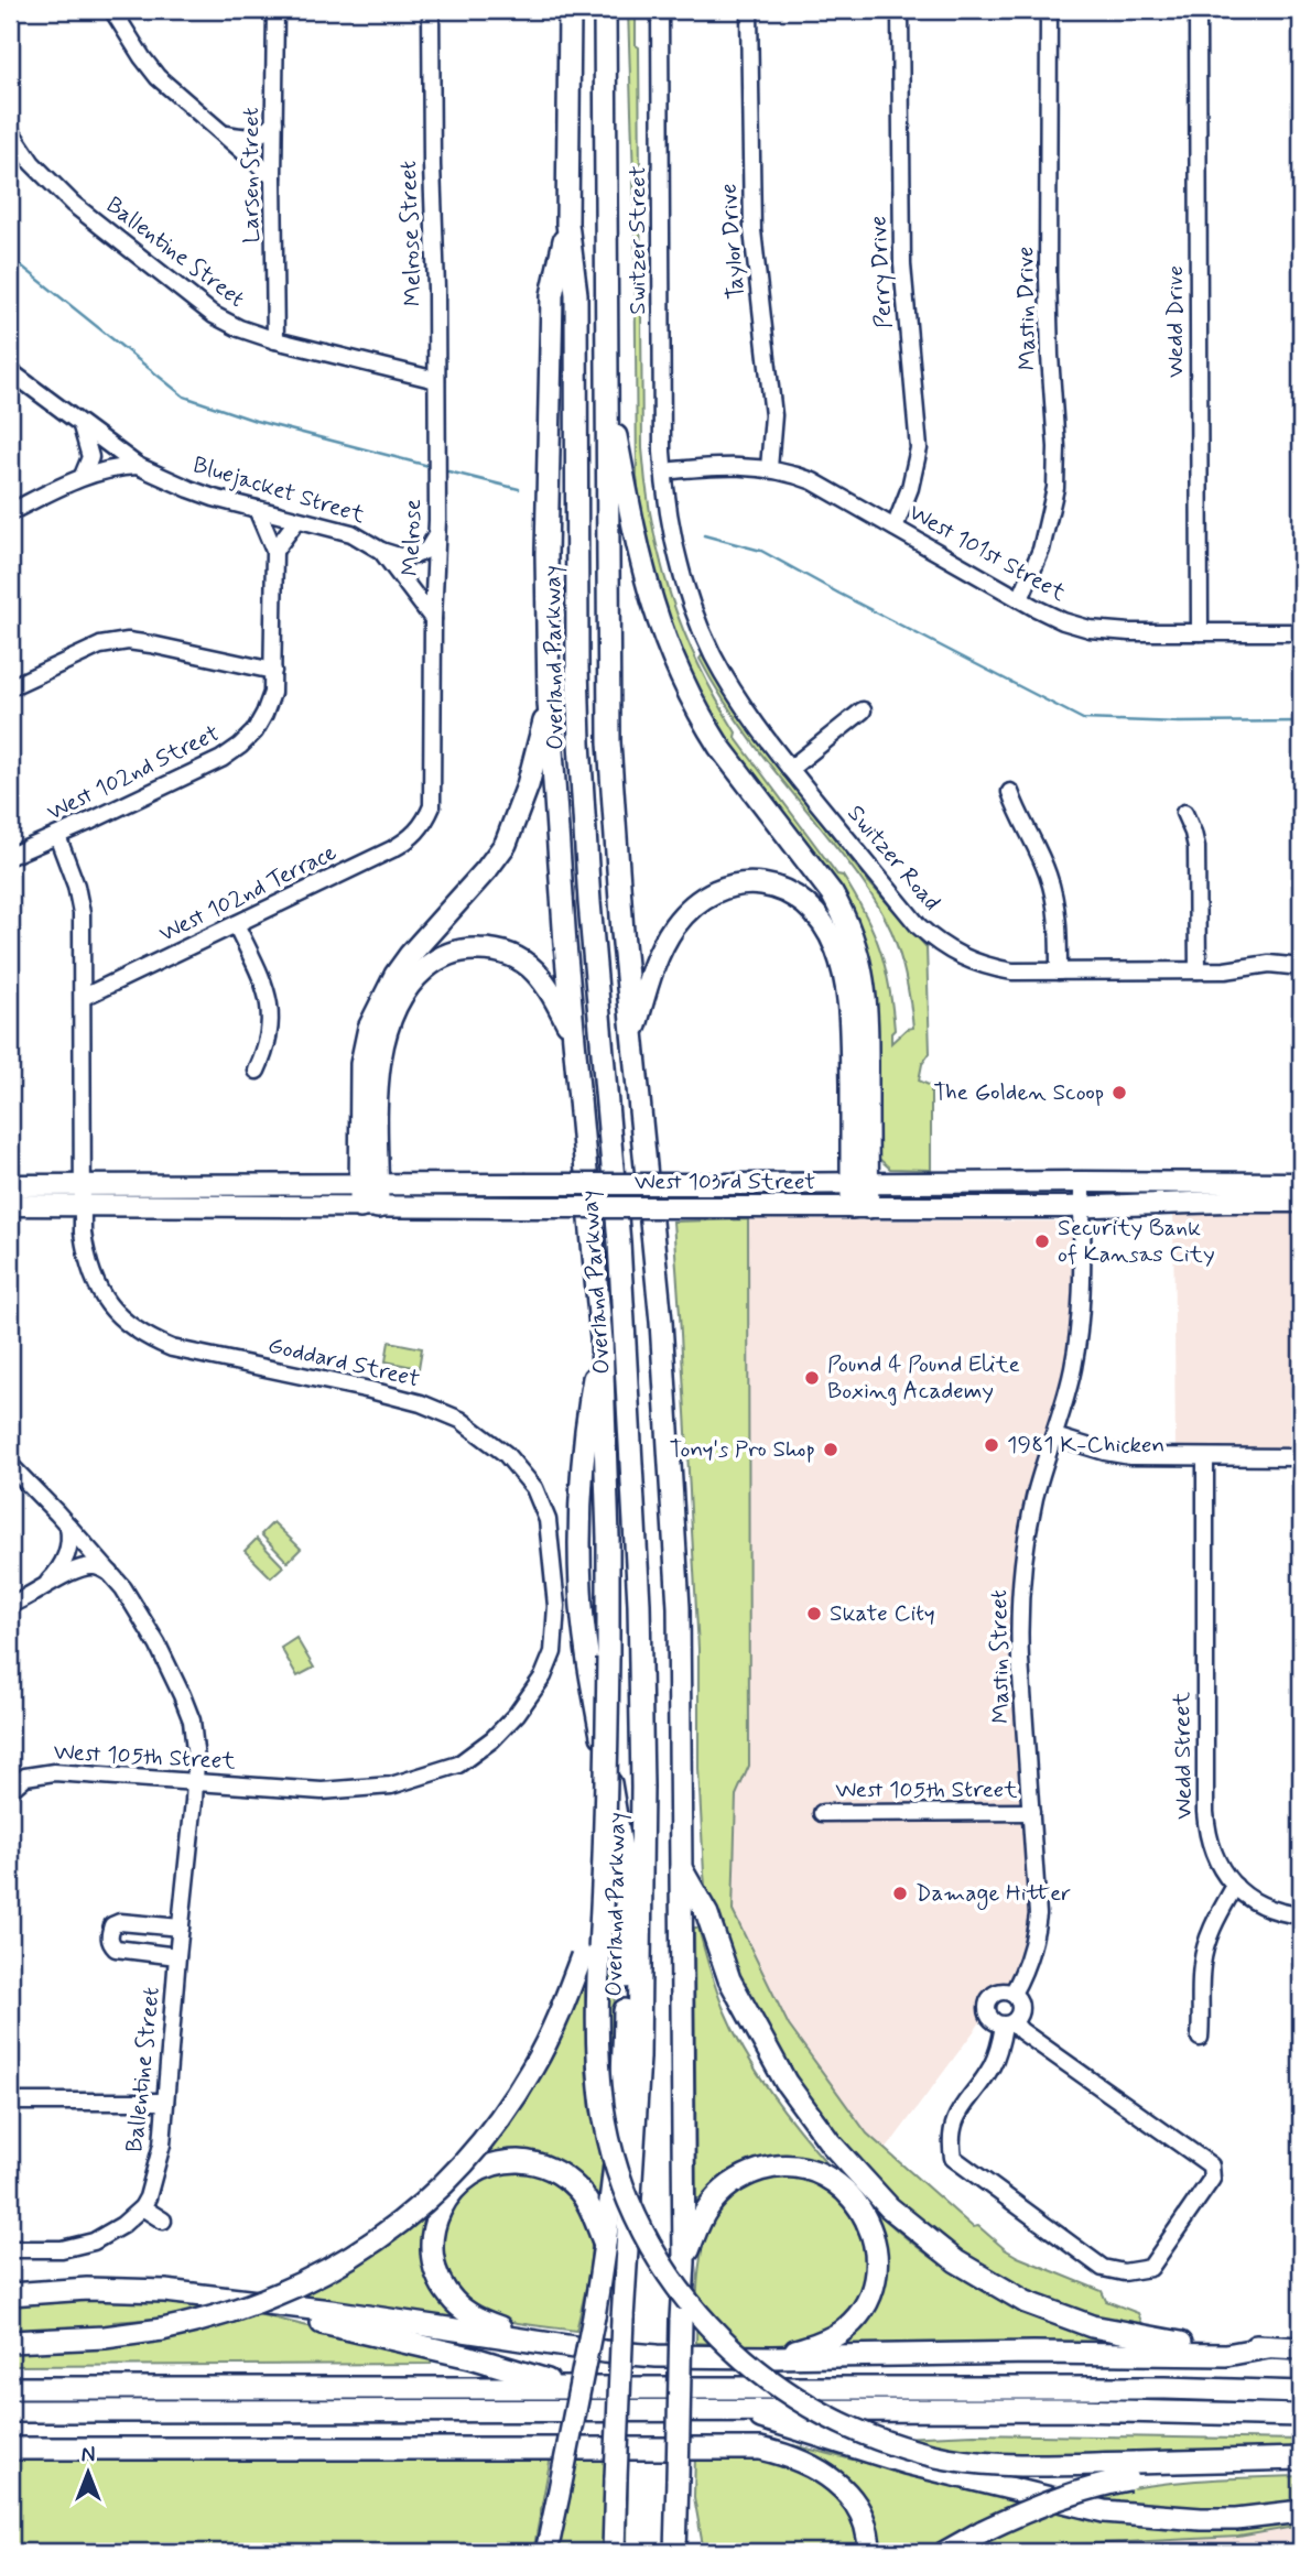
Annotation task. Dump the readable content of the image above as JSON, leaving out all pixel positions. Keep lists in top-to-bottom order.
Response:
{
  "streets": {
    "highway": ["Overland Parkway"],
    "main road": ["West 103rd Street"],
    "street": [
      "Larsen Street",
      "Melrose Street",
      "Switzer Street",
      "Taylor Drive",
      "Ballentine Street",
      "Perry Drive",
      "Mastin Drive",
      "Wedd Drive",
      "Bluejacket Street",
      "Melrose",
      "West 101st Street",
      "West 102nd Street",
      "Switzer Road",
      "West 102nd Terrace",
      "Goddard Street",
      "Mastin Street",
      "Wedd Street",
      "West 105th Street"
    ]
  },
  "crossings": [
    ["Larsen Street", "Ballentine Street"],
    ["Melrose Street", "Ballentine Street"],
    ["Melrose Street", "Melrose"],
    ["Switzer Street", "West 101st Street"],
    ["Switzer Street", "Switzer Road"],
    ["Taylor Drive", "West 101st Street"],
    ["Ballentine Street", "West 105th Street"],
    ["Perry Drive", "West 101st Street"],
    ["Mastin Drive", "West 101st Street"],
    ["Wedd Drive", "West 101st Street"],
    ["Bluejacket Street", "Melrose"],
    ["Bluejacket Street", "West 102nd Terrace"],
    ["Melrose", "West 102nd Terrace"],
    ["West 101st Street", "Switzer Road"],
    ["West 102nd Street", "Goddard Street"],
    ["West 102nd Terrace", "Goddard Street"],
    ["West 103rd Street", "Goddard Street"],
    ["West 103rd Street", "Mastin Street"],
    ["Goddard Street", "West 105th Street"],
    ["Mastin Street", "West 105th Street"]
  ],
  "places": [
    "The Golden Scoop",
    "Security Bank of Kansas City",
    "Pound 4 Pound Elite Boxing Academy",
    "1981 K-Chicken",
    "Tony's Pro Shop",
    "Skate City",
    "Damage Hitter"
  ],
  "north": "top"
}
